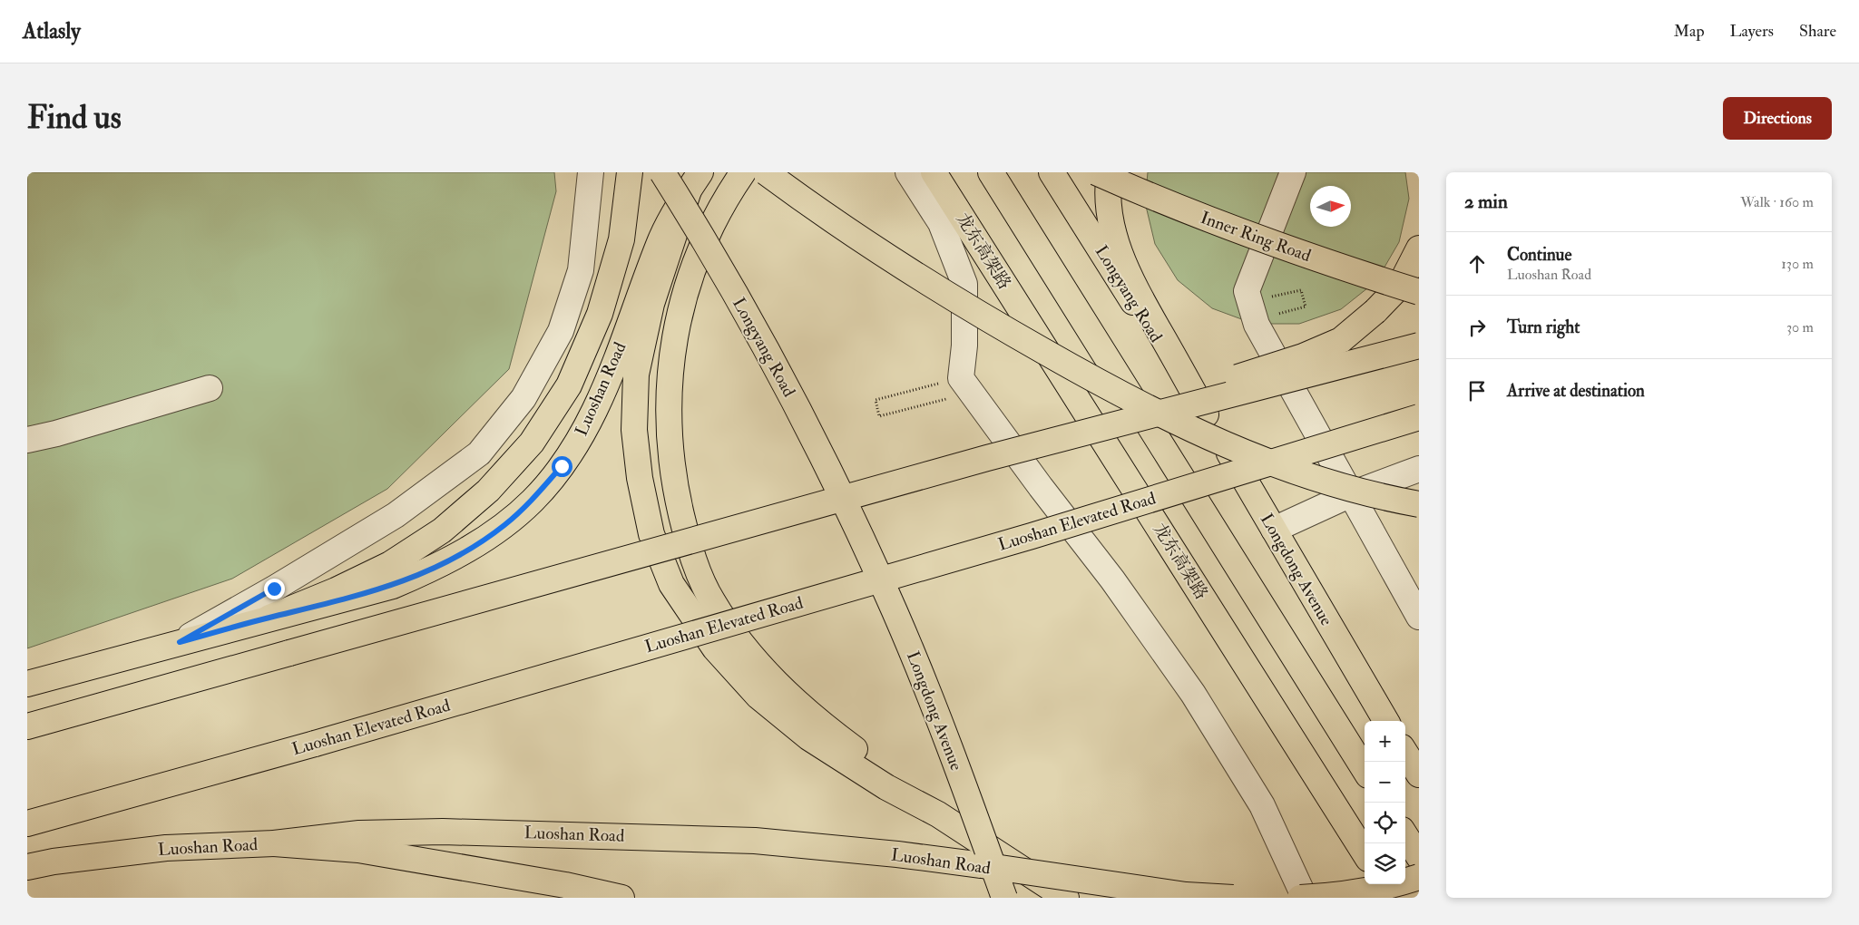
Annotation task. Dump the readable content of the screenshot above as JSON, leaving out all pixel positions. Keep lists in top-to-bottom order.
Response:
{
  "streets": {
    "main road": [
      "Inner Ring Road",
      "龙东高架路",
      "Longyang Road",
      "Luoshan Road",
      "Luoshan Elevated Road",
      "Longdong Avenue"
    ]
  },
  "crossings": [
    ["Longyang Road", "Longdong Avenue"]
  ],
  "north": "right",
  "page": {
    "header": "Atlasly",
    "nav": ["Map", "Layers", "Share"],
    "buttons": "Directions",
    "title": "Find us",
    "heading": ["2 min", "Walk · 160 m"],
    "list": [
      ["Continue", "Luoshan Road", "130 m"],
      ["Turn right", "30 m"],
      "Arrive at destination"
    ],
    "map_buttons": ["+", "−"]
  }
}
